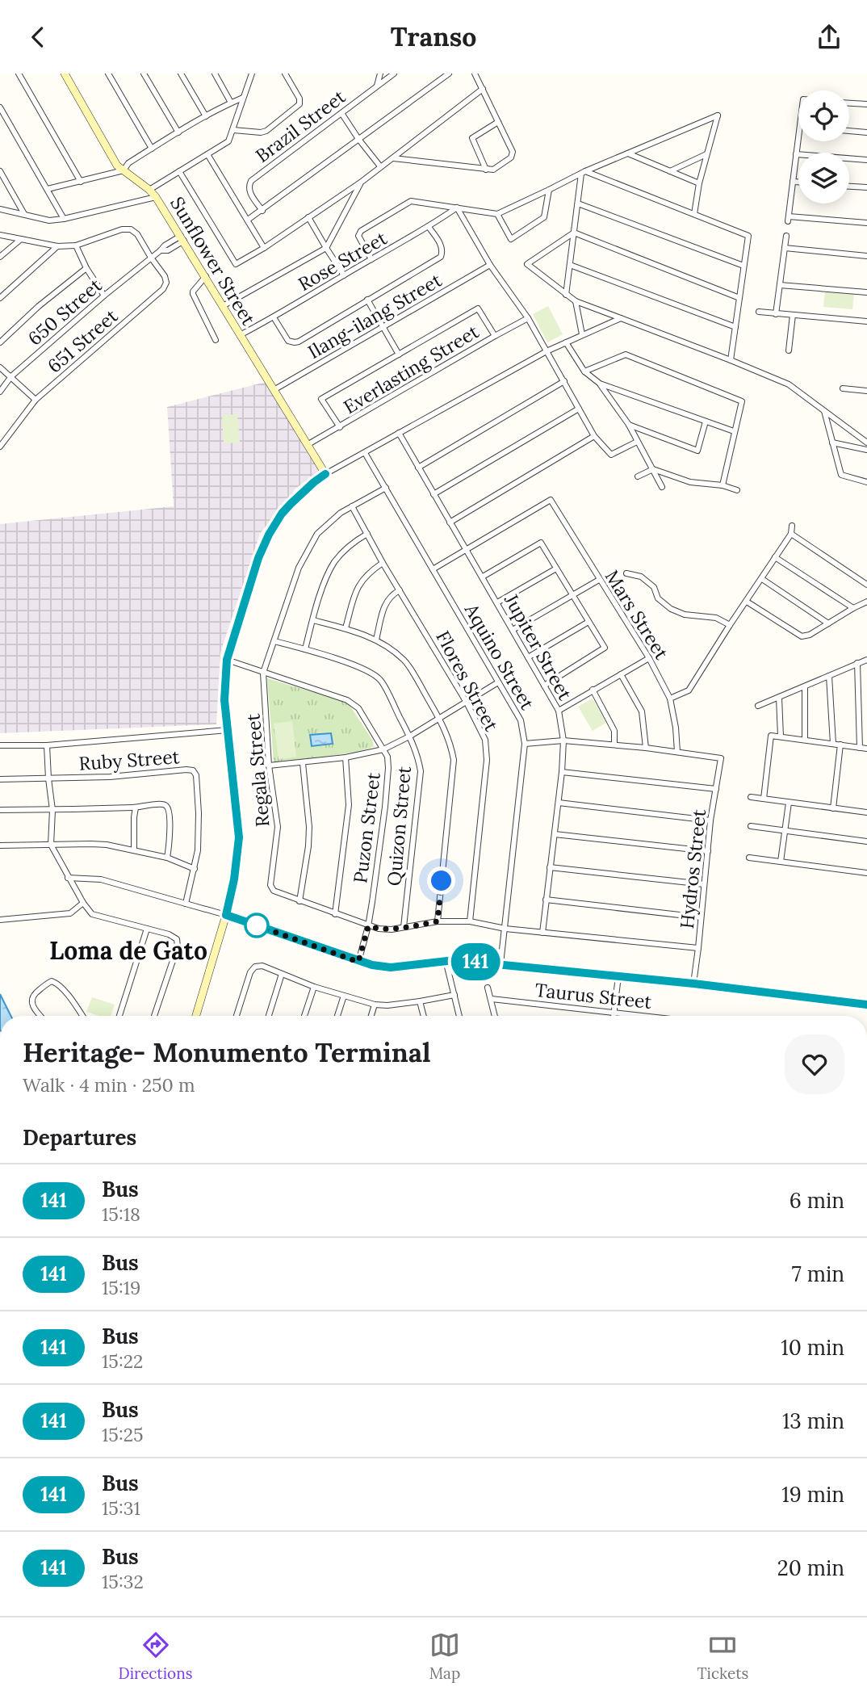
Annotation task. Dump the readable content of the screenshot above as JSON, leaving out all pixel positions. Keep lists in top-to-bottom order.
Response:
{
  "streets": {
    "main road": ["Sunflower Street"],
    "street": [
      "Brazil Street",
      "Rose Street",
      "650 Street",
      "Ilang-ilang Street",
      "651 Street",
      "Everlasting Street",
      "Mars Street",
      "Jupiter Street",
      "Aquino Street",
      "Flores Street",
      "Ruby Street",
      "Regala Street",
      "Quizon Street",
      "Puzon Street",
      "Hydros Street",
      "Taurus Street"
    ]
  },
  "crossings": [
    ["Sunflower Street", "Rose Street"],
    ["Sunflower Street", "650 Street"],
    ["Sunflower Street", "Ilang-ilang Street"],
    ["Sunflower Street", "Everlasting Street"],
    ["650 Street", "651 Street"],
    ["Mars Street", "Jupiter Street"],
    ["Mars Street", "Hydros Street"],
    ["Jupiter Street", "Regala Street"],
    ["Aquino Street", "Regala Street"],
    ["Flores Street", "Regala Street"],
    ["Regala Street", "Quizon Street"],
    ["Regala Street", "Puzon Street"],
    ["Regala Street", "Hydros Street"]
  ],
  "districts": ["Loma de Gato"],
  "lines": ["bus line 141"],
  "page": {
    "header": "Transo",
    "on_map": "141",
    "heading": [
      ["Heritage- Monumento Terminal", "Walk · 4 min · 250 m"],
      "Departures"
    ],
    "list": [
      {
        "mark": "141",
        "name": "Bus",
        "note": "15:18",
        "value": "6 min"
      },
      {
        "mark": "141",
        "name": "Bus",
        "note": "15:19",
        "value": "7 min"
      },
      {
        "mark": "141",
        "name": "Bus",
        "note": "15:22",
        "value": "10 min"
      },
      {
        "mark": "141",
        "name": "Bus",
        "note": "15:25",
        "value": "13 min"
      },
      {
        "mark": "141",
        "name": "Bus",
        "note": "15:31",
        "value": "19 min"
      },
      {
        "mark": "141",
        "name": "Bus",
        "note": "15:32",
        "value": "20 min"
      }
    ],
    "tabs": ["Directions", "Map", "Tickets"]
  }
}
